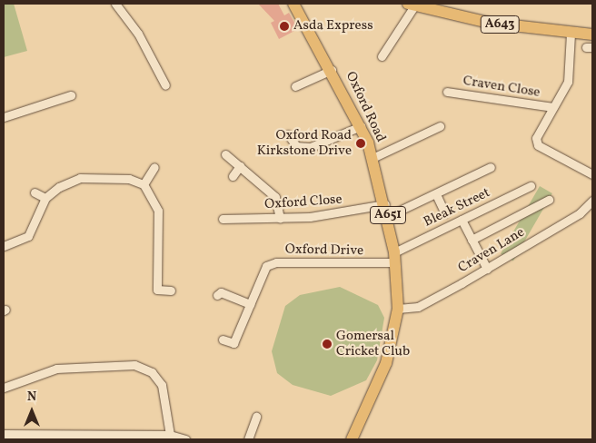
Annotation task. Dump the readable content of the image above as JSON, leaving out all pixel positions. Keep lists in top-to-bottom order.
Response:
{
  "streets": {
    "main road": ["A643", "Oxford Road", "A651"],
    "street": [
      "Craven Close",
      "Oxford Close",
      "Bleak Street",
      "Oxford Drive",
      "Craven Lane"
    ]
  },
  "crossings": [
    ["Oxford Road", "Oxford Close"],
    ["Oxford Road", "Bleak Street"],
    ["Oxford Road", "Oxford Drive"],
    ["Oxford Road", "Craven Lane"],
    ["Bleak Street", "Oxford Drive"]
  ],
  "places": ["Asda Express", "Oxford Road Kirkstone Drive", "Gomersal Cricket Club"],
  "north": "top"
}
